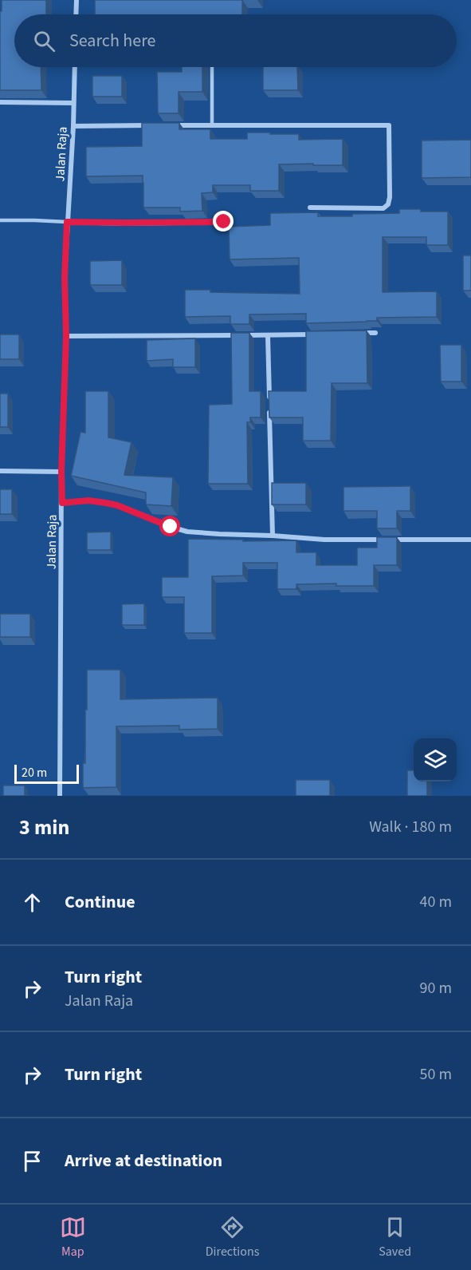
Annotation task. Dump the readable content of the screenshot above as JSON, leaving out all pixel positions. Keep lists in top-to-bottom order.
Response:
{
  "streets": {
    "street": ["Jalan Raja"]
  },
  "scale_bar": "20 m",
  "page": {
    "search": "Search here",
    "scale": "20 m",
    "heading": ["3 min", "Walk · 180 m"],
    "list": [
      ["Continue", "40 m"],
      ["Turn right", "Jalan Raja", "90 m"],
      ["Turn right", "50 m"],
      "Arrive at destination"
    ],
    "nav": ["Map", "Directions", "Saved"]
  }
}
